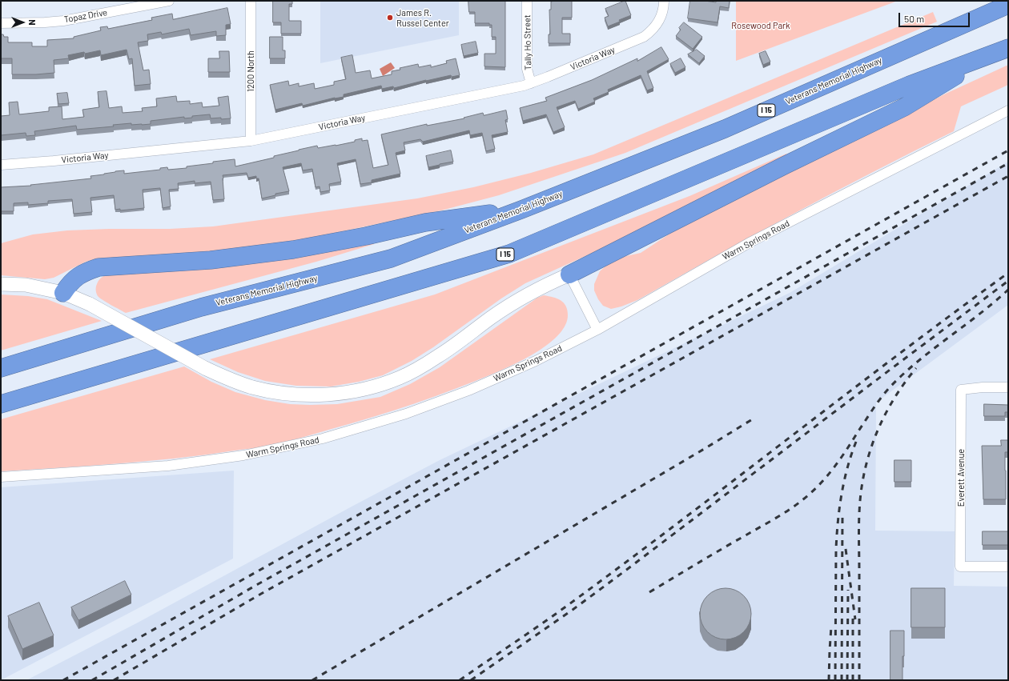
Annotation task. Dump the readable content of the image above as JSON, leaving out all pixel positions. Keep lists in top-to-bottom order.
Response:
{
  "streets": {
    "highway": ["Veterans Memorial Highway", "I 15"],
    "street": [
      "Topaz Drive",
      "Tally Ho Street",
      "Victoria Way",
      "1200 North",
      "Warm Springs Road",
      "Everett Avenue"
    ]
  },
  "crossings": [
    ["Tally Ho Street", "Victoria Way"],
    ["Victoria Way", "1200 North"]
  ],
  "parks": ["Rosewood Park"],
  "places": ["James R. Russel Center"],
  "scale_bar": "50 m",
  "north": "right"
}
